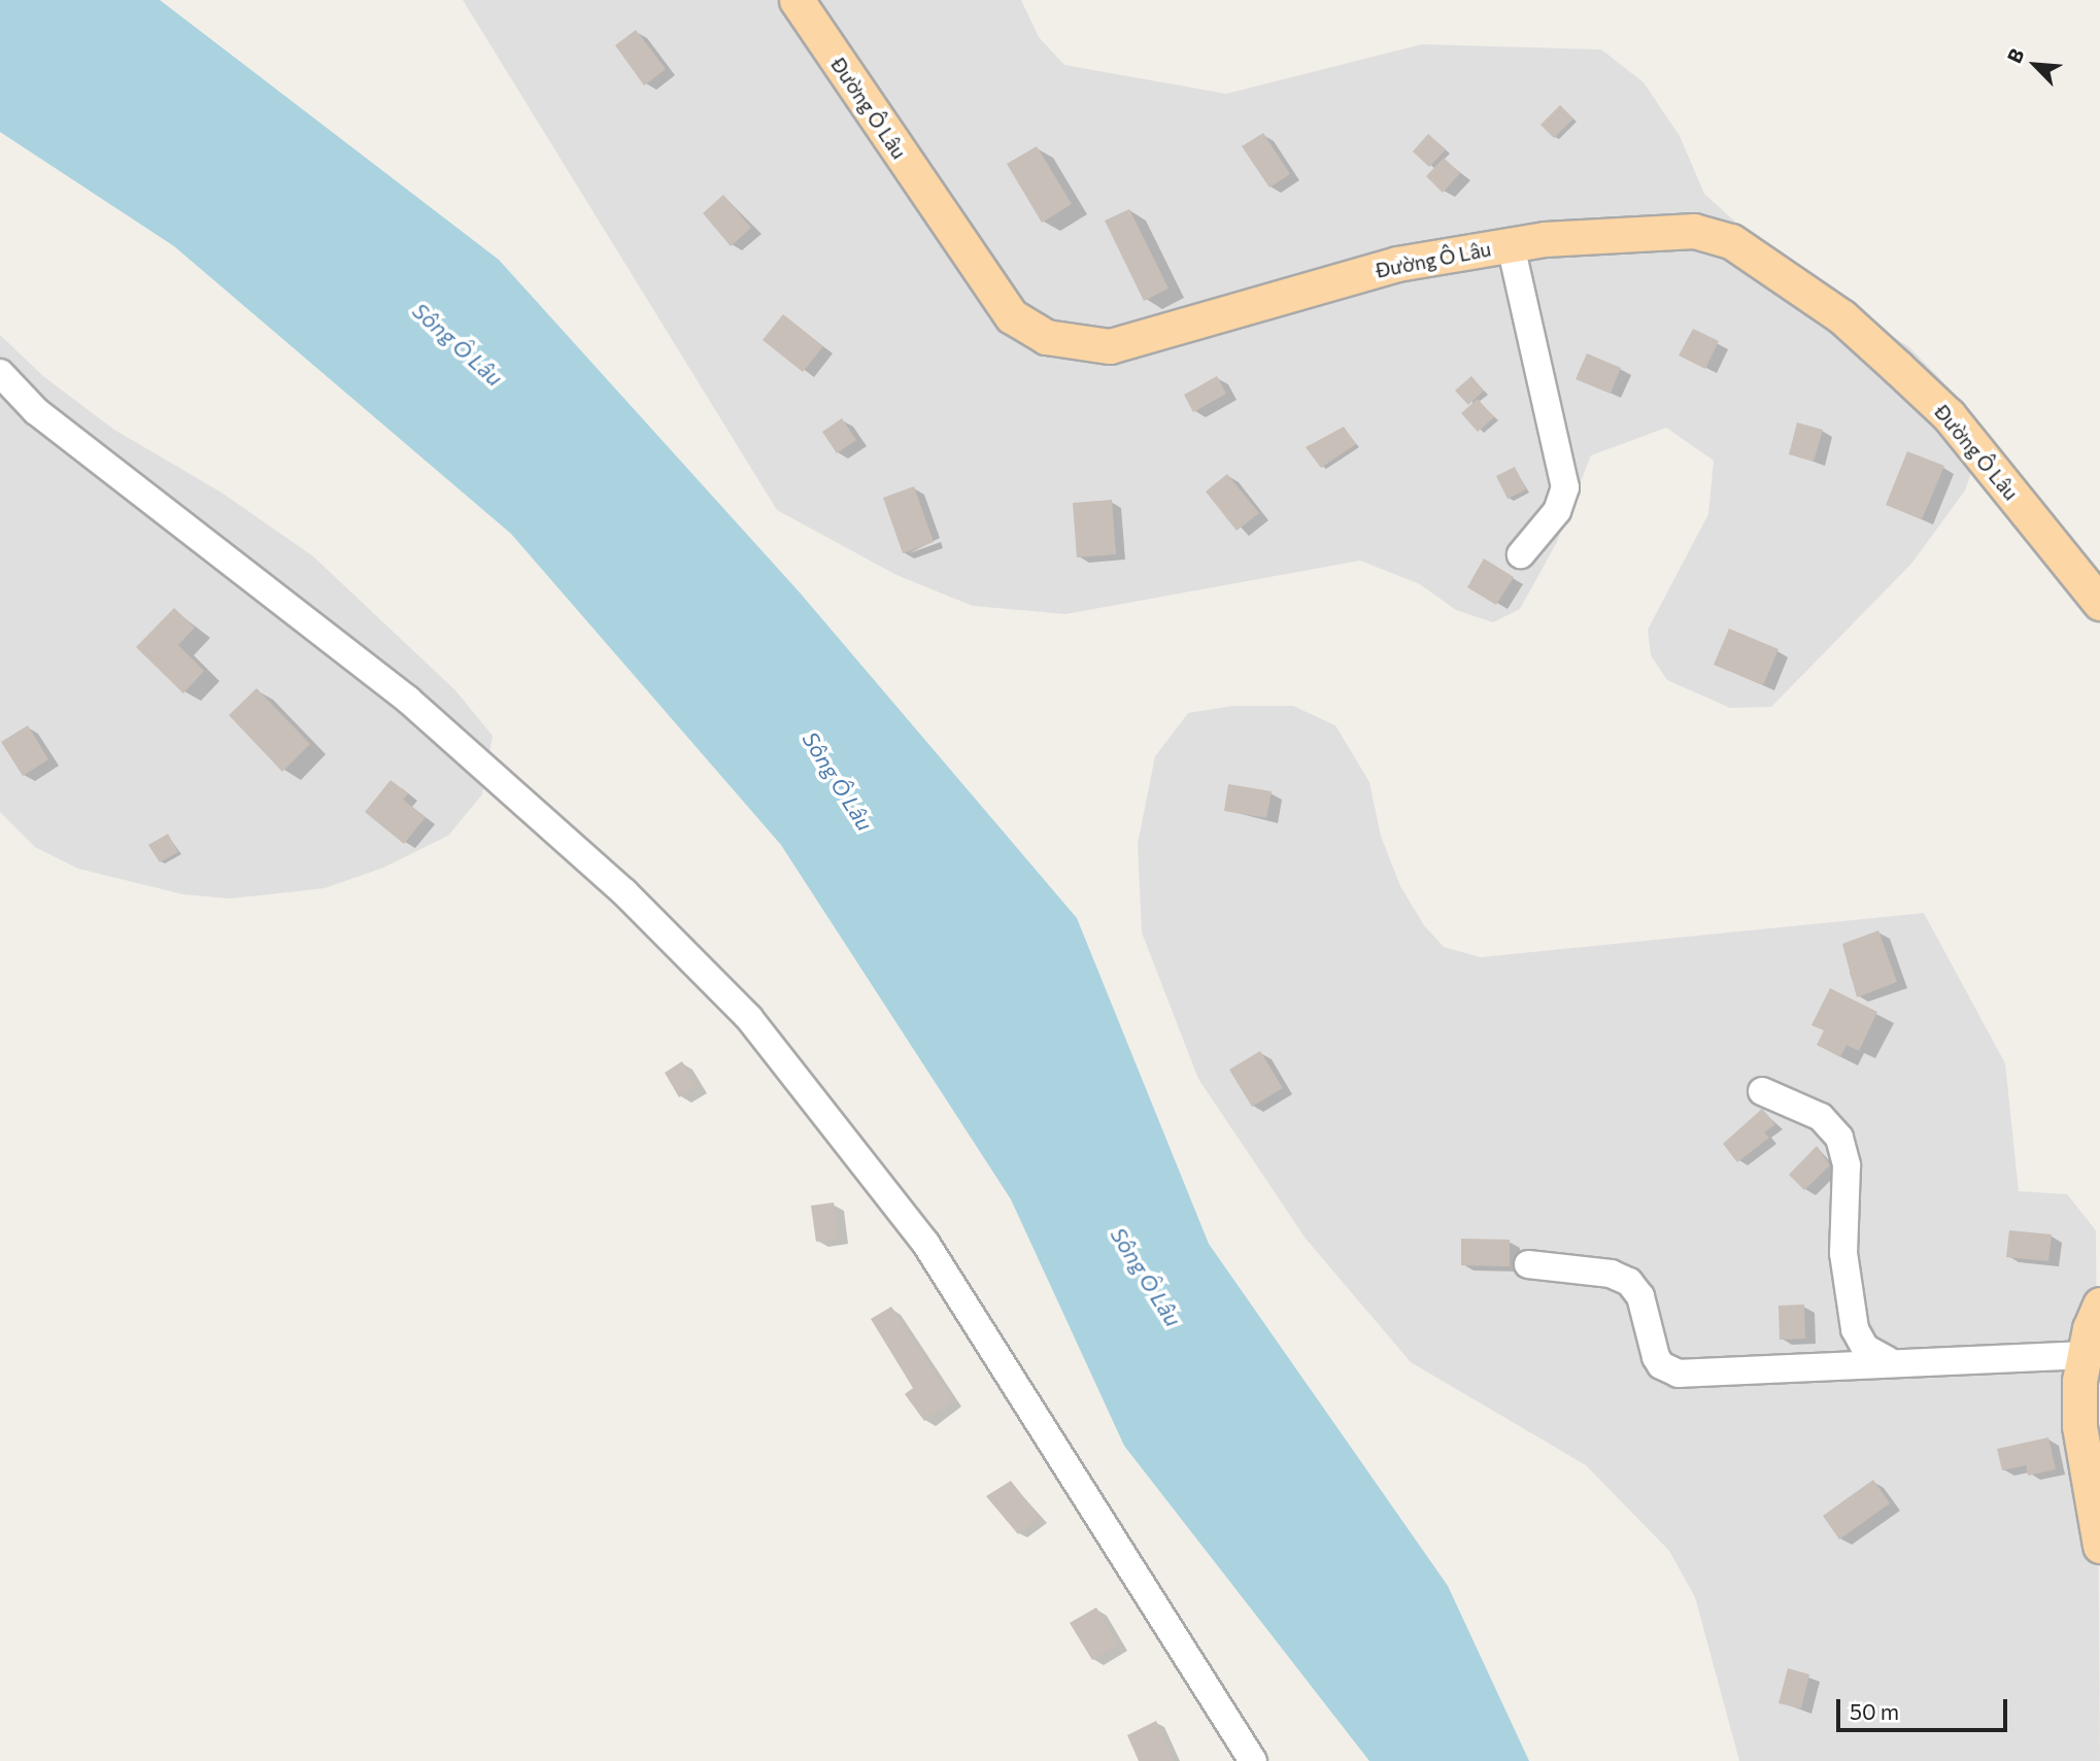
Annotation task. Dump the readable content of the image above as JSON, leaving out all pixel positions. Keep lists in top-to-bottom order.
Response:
{
  "streets": {
    "main road": ["Đường Ô Lâu"]
  },
  "water": ["Sông Ô Lâu"],
  "scale_bar": "50 m",
  "north": "top left"
}
